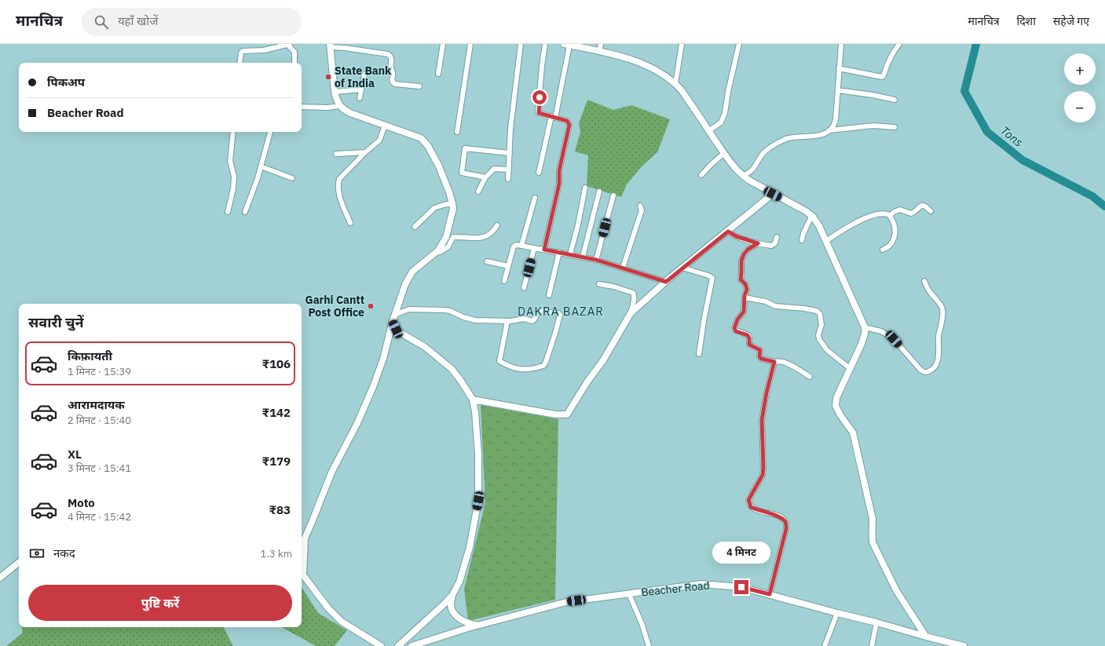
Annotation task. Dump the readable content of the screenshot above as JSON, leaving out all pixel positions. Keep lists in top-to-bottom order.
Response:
{
  "streets": {
    "street": ["Beacher Road"]
  },
  "districts": ["DAKRA BAZAR"],
  "water": ["Tons"],
  "places": ["State Bank of India", "Garhi Cantt Post Office"],
  "page": {
    "header": "मानचित्र",
    "search": "यहाँ खोजें",
    "nav": ["मानचित्र", "दिशा", "सहेजे गए"],
    "map_buttons": ["+", "−"],
    "banner": ["पिकअप", "Beacher Road"],
    "heading": "सवारी चुनें",
    "list": [
      {
        "name": "किफ़ायती",
        "note": "1 मिनट · 15:39",
        "value": "₹106"
      },
      {
        "name": "आरामदायक",
        "note": "2 मिनट · 15:40",
        "value": "₹142"
      },
      {
        "name": "XL",
        "note": "3 मिनट · 15:41",
        "value": "₹179"
      },
      {
        "name": "Moto",
        "note": "4 मिनट · 15:42",
        "value": "₹83"
      }
    ],
    "pay": ["नकद", "1.3 km"],
    "bubble": "4 मिनट",
    "buttons": "पुष्टि करें"
  }
}
